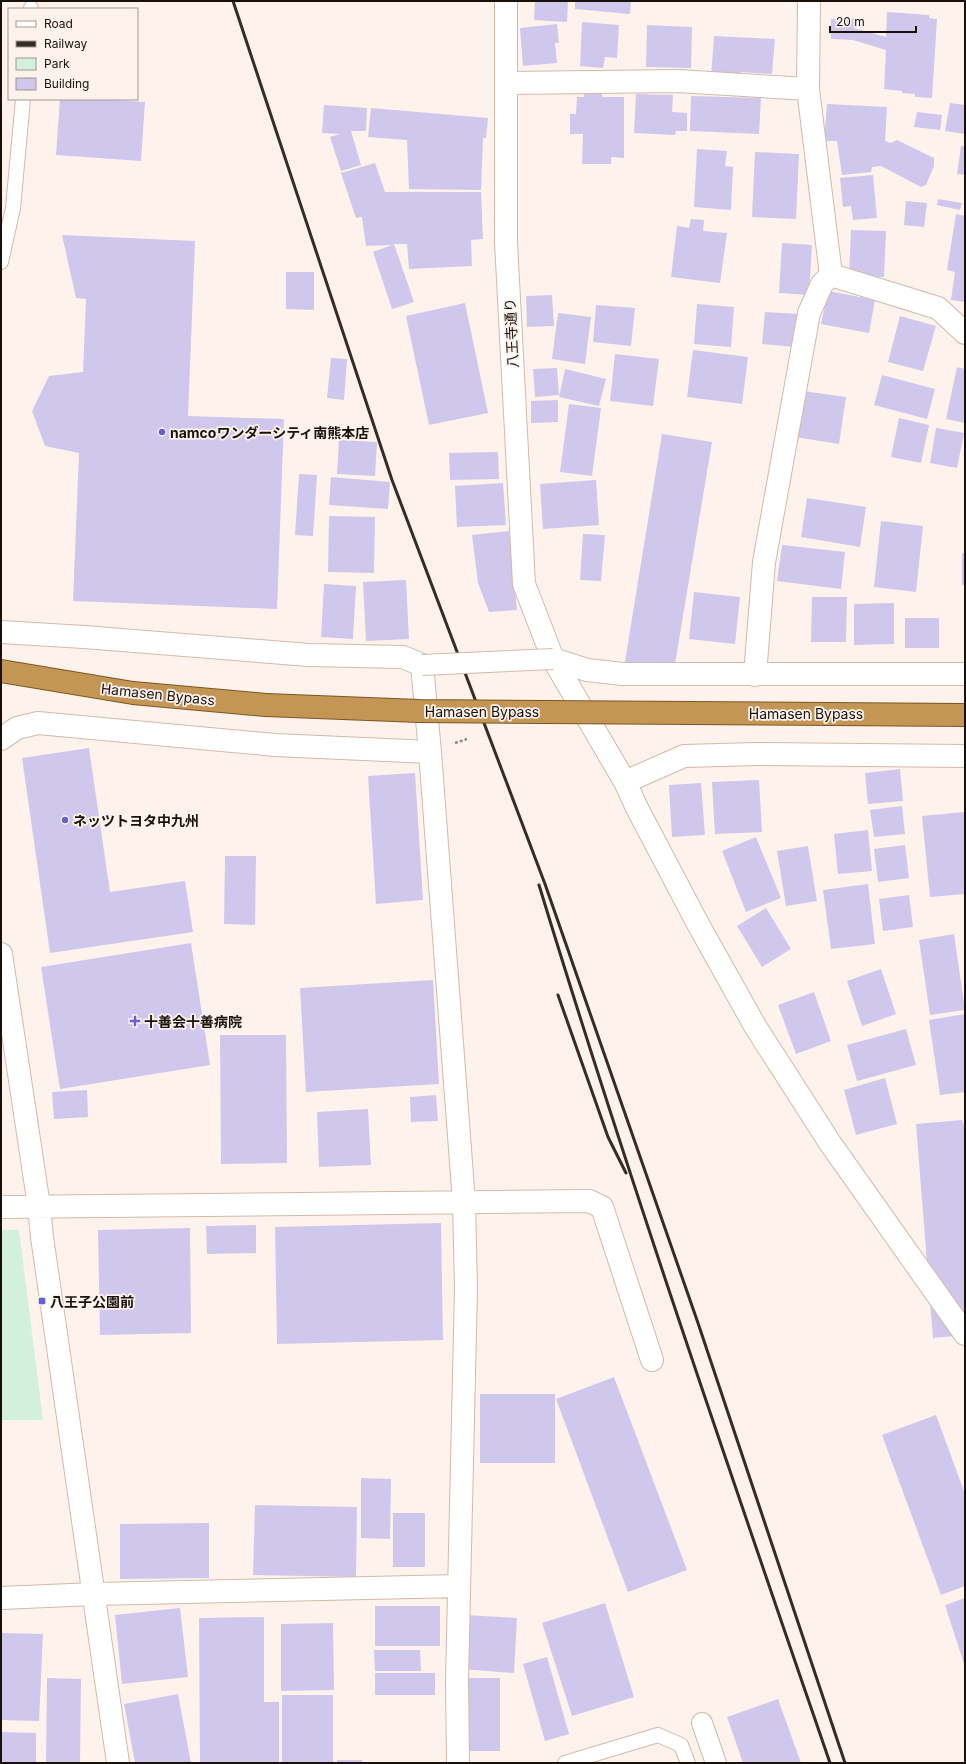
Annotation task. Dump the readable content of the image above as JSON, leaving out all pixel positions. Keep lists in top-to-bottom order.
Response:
{
  "streets": {
    "highway": ["Hamasen Bypass"],
    "street": ["八王寺通り"]
  },
  "places": {
    "other": ["namcoワンダーシティ南熊本店", "ネッツトヨタ中九州"],
    "health": ["十善会十善病院"],
    "transit": ["八王子公園前"]
  },
  "legend": [
    "Road",
    "Railway",
    "Park",
    "Building"
  ],
  "scale_bar": "20 m"
}
